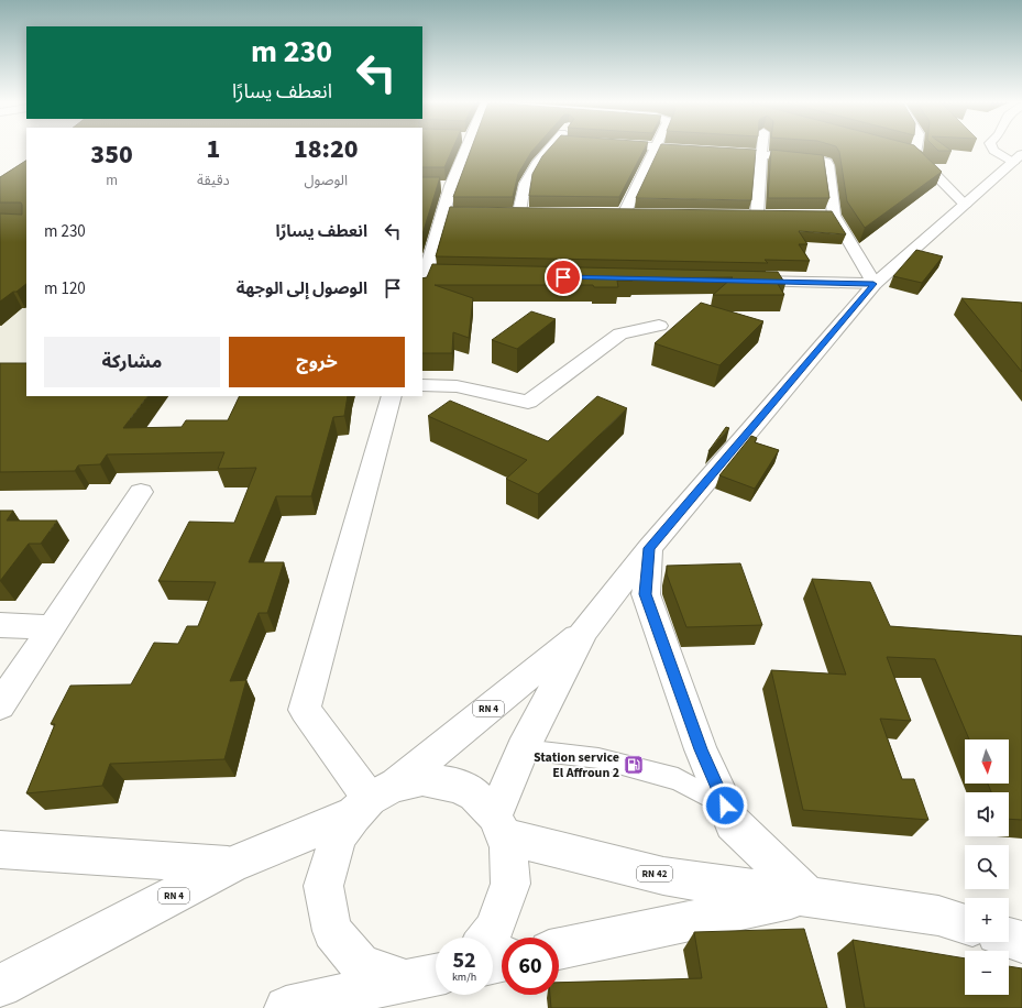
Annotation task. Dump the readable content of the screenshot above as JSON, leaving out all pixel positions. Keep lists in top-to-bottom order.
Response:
{
  "streets": {
    "street": ["RN 4", "RN 42"]
  },
  "crossings": [
    ["RN 4", "RN 42"]
  ],
  "places": {
    "fuel station": ["Station service El Affroun 2"]
  },
  "north": "bottom",
  "page": {
    "turn": ["230 m", "انعطف يسارًا"],
    "eta": [
      "18:20",
      "الوصول",
      "1",
      "دقيقة",
      "350",
      "m"
    ],
    "list": [
      {
        "name": "انعطف يسارًا",
        "value": "230 m"
      },
      {
        "name": "الوصول إلى الوجهة",
        "value": "120 m"
      }
    ],
    "buttons": ["خروج", "مشاركة"],
    "map_buttons": ["+", "−"],
    "speed": "52 km/h",
    "limit": "60"
  }
}
